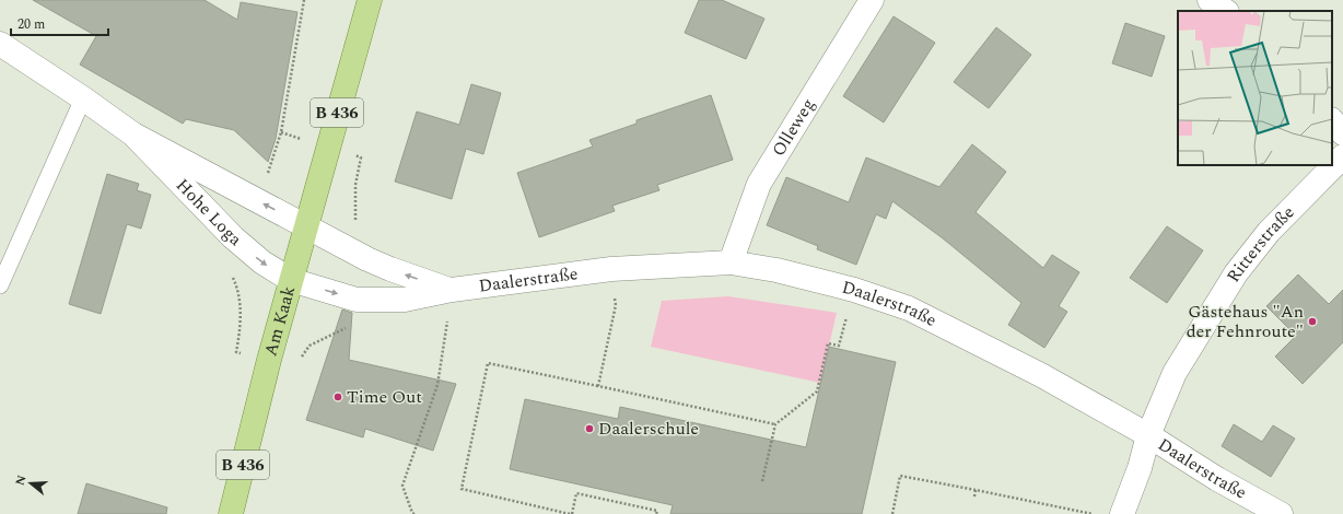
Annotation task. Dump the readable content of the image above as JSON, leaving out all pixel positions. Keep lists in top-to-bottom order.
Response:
{
  "streets": {
    "main road": ["B 436", "Am Kaak"],
    "street": [
      "Olleweg",
      "Hohe Loga",
      "Ritterstraße",
      "Daalerstraße"
    ]
  },
  "crossings": [
    ["B 436", "Hohe Loga"],
    ["B 436", "Daalerstraße"],
    ["B 436", "Am Kaak"],
    ["Olleweg", "Daalerstraße"],
    ["Hohe Loga", "Daalerstraße"],
    ["Hohe Loga", "Am Kaak"],
    ["Ritterstraße", "Daalerstraße"],
    ["Daalerstraße", "Am Kaak"]
  ],
  "places": ["Gästehaus \"An der Fehnroute\"", "Time Out", "Daalerschule"],
  "scale_bar": "20 m",
  "north": "left"
}
